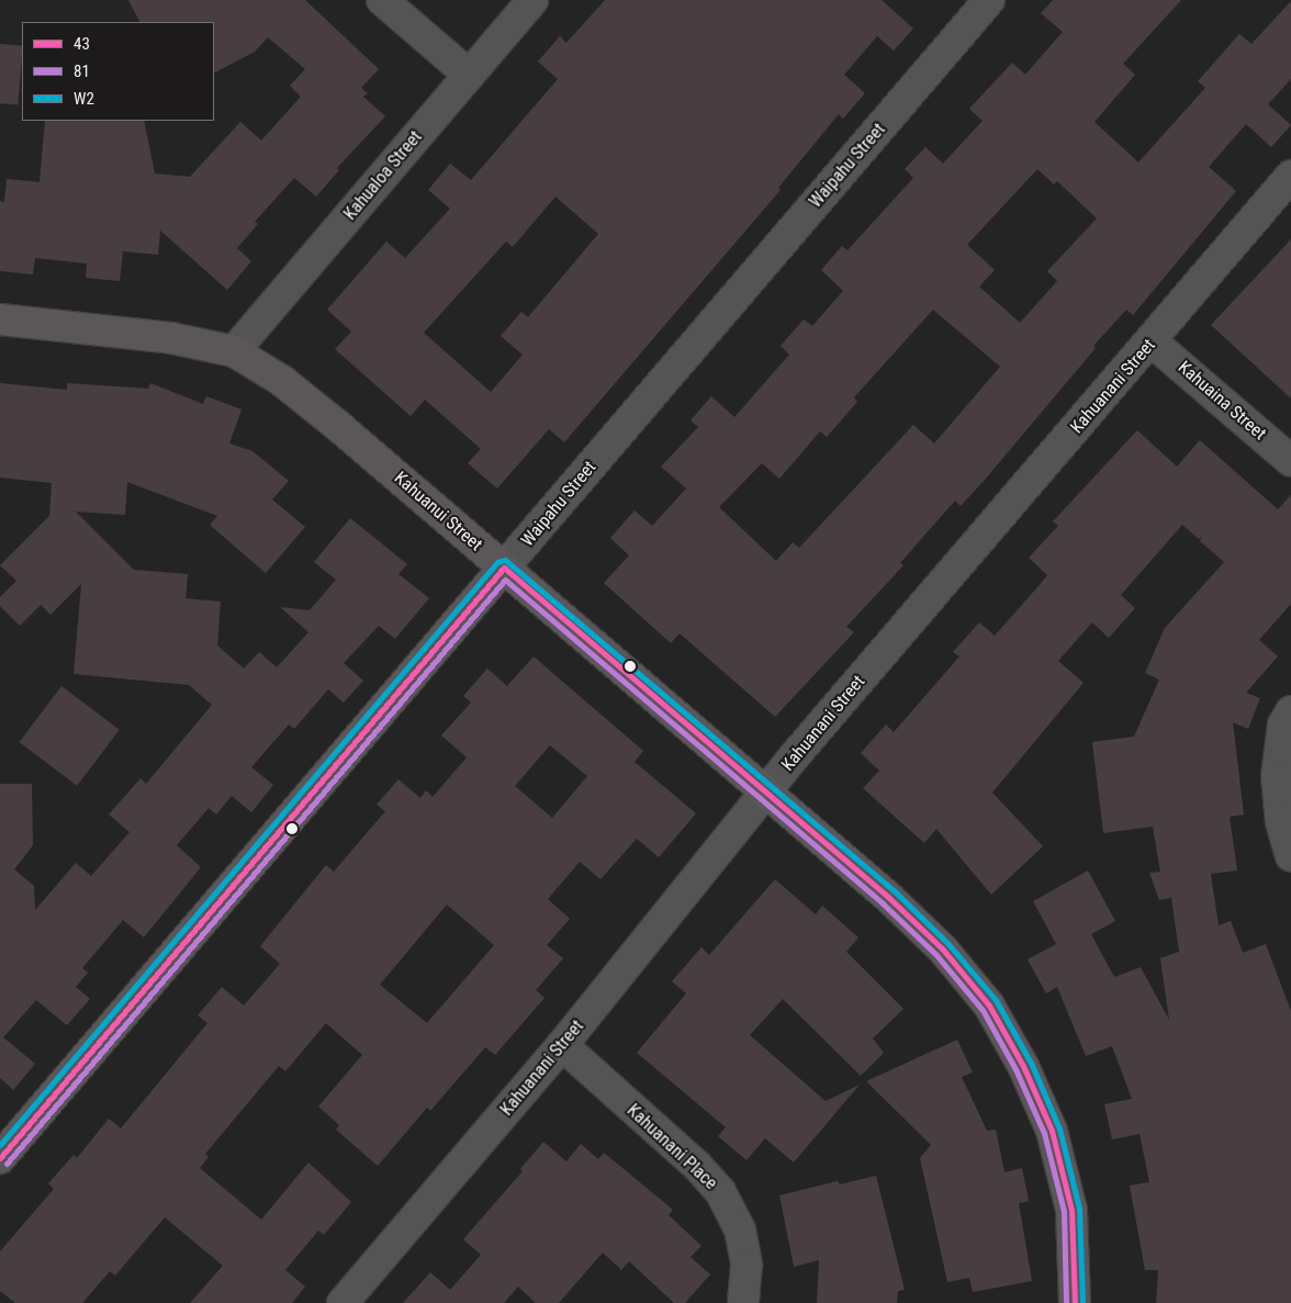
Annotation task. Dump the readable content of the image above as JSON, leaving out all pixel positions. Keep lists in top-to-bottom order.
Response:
{
  "streets": {
    "street": [
      "Waipahu Street",
      "Kahualoa Street",
      "Kahuanani Street",
      "Kahuaina Street",
      "Kahuanui Street",
      "Kahuanani Place"
    ]
  },
  "crossings": [
    ["Waipahu Street", "Kahuanui Street"],
    ["Kahualoa Street", "Kahuanui Street"],
    ["Kahuanani Street", "Kahuaina Street"],
    ["Kahuanani Street", "Kahuanui Street"],
    ["Kahuanani Street", "Kahuanani Place"]
  ],
  "lines": ["transit line W2", "transit line 43", "transit line 81"],
  "legend": ["43", "81", "W2"]
}
